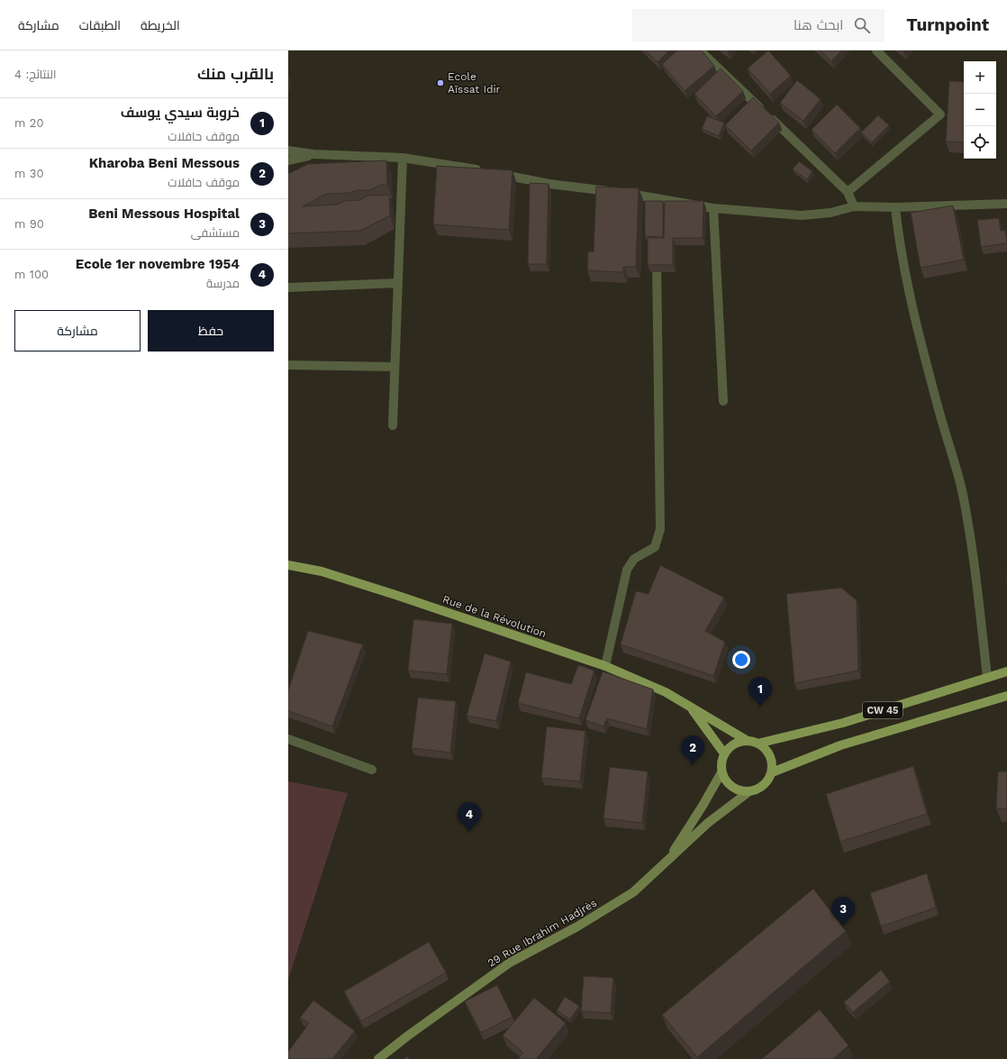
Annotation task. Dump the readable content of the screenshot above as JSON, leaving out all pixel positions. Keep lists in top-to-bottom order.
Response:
{
  "streets": {
    "main road": ["Rue de la Révolution", "CW 45", "29 Rue Ibrahim Hadjrès"]
  },
  "crossings": [
    ["Rue de la Révolution", "CW 45"],
    ["Rue de la Révolution", "29 Rue Ibrahim Hadjrès"],
    ["CW 45", "29 Rue Ibrahim Hadjrès"]
  ],
  "places": ["Ecole Aïssat Idir"],
  "page": {
    "header": "Turnpoint",
    "search": "ابحث هنا",
    "nav": ["الخريطة", "الطبقات", "مشاركة"],
    "heading": ["بالقرب منك", "النتائج: 4"],
    "map_buttons": ["+", "−"],
    "list": [
      {
        "mark": "1",
        "name": "خروبة سيدي يوسف",
        "note": "موقف حافلات",
        "value": "20 m"
      },
      {
        "mark": "2",
        "name": "Kharoba Beni Messous",
        "note": "موقف حافلات",
        "value": "30 m"
      },
      {
        "mark": "3",
        "name": "Beni Messous Hospital",
        "note": "مستشفى",
        "value": "90 m"
      },
      {
        "mark": "4",
        "name": "Ecole 1er novembre 1954",
        "note": "مدرسة",
        "value": "100 m"
      }
    ],
    "buttons": ["حفظ", "مشاركة"],
    "pins": [
      "1",
      "2",
      "4",
      "3"
    ]
  }
}
